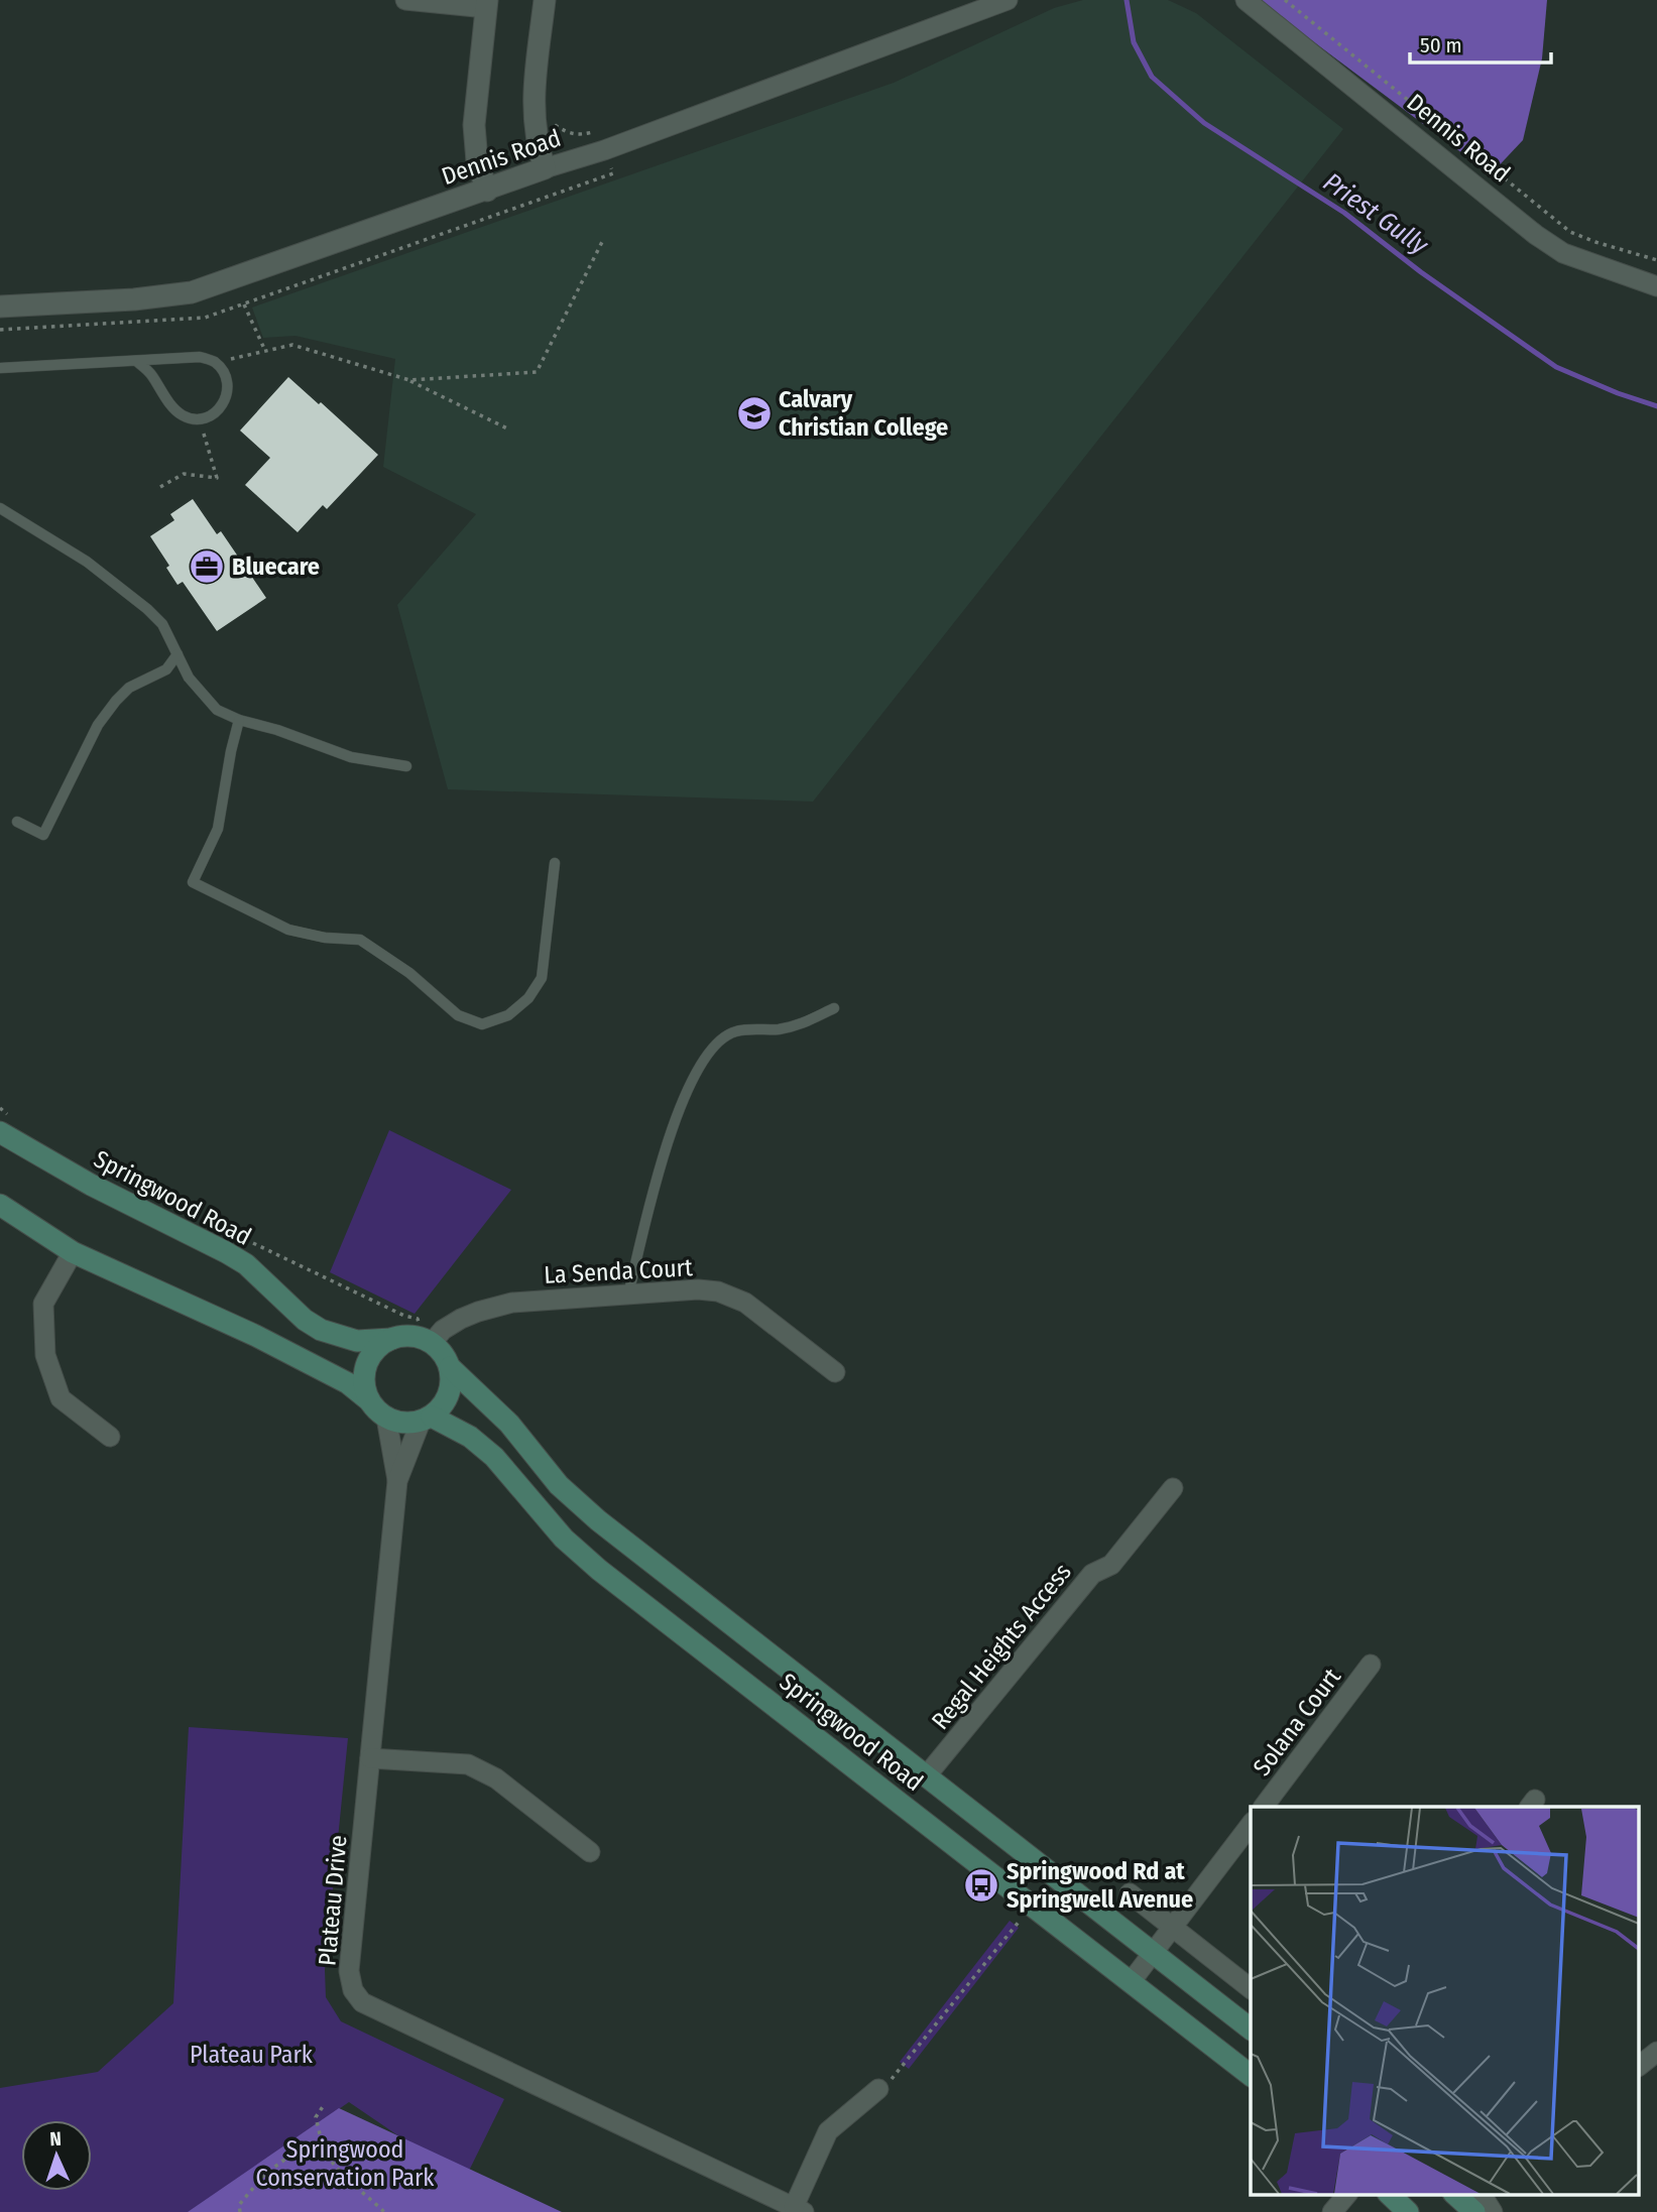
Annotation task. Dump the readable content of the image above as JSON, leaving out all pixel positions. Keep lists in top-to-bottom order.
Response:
{
  "streets": {
    "main road": ["Springwood Road"],
    "street": [
      "Dennis Road",
      "La Senda Court",
      "Regal Heights Access",
      "Solana Court",
      "Plateau Drive"
    ]
  },
  "crossings": [
    ["Springwood Road", "La Senda Court"],
    ["Springwood Road", "Regal Heights Access"],
    ["Springwood Road", "Plateau Drive"],
    ["La Senda Court", "Plateau Drive"]
  ],
  "water": ["Priest Gully"],
  "parks": ["Plateau Park", "Springwood Conservation Park"],
  "places": {
    "school or university": ["Calvary Christian College"],
    "office": ["Bluecare"],
    "bus stop": ["Springwood Rd at Springwell Avenue"]
  },
  "scale_bar": "50 m",
  "north": "top"
}
